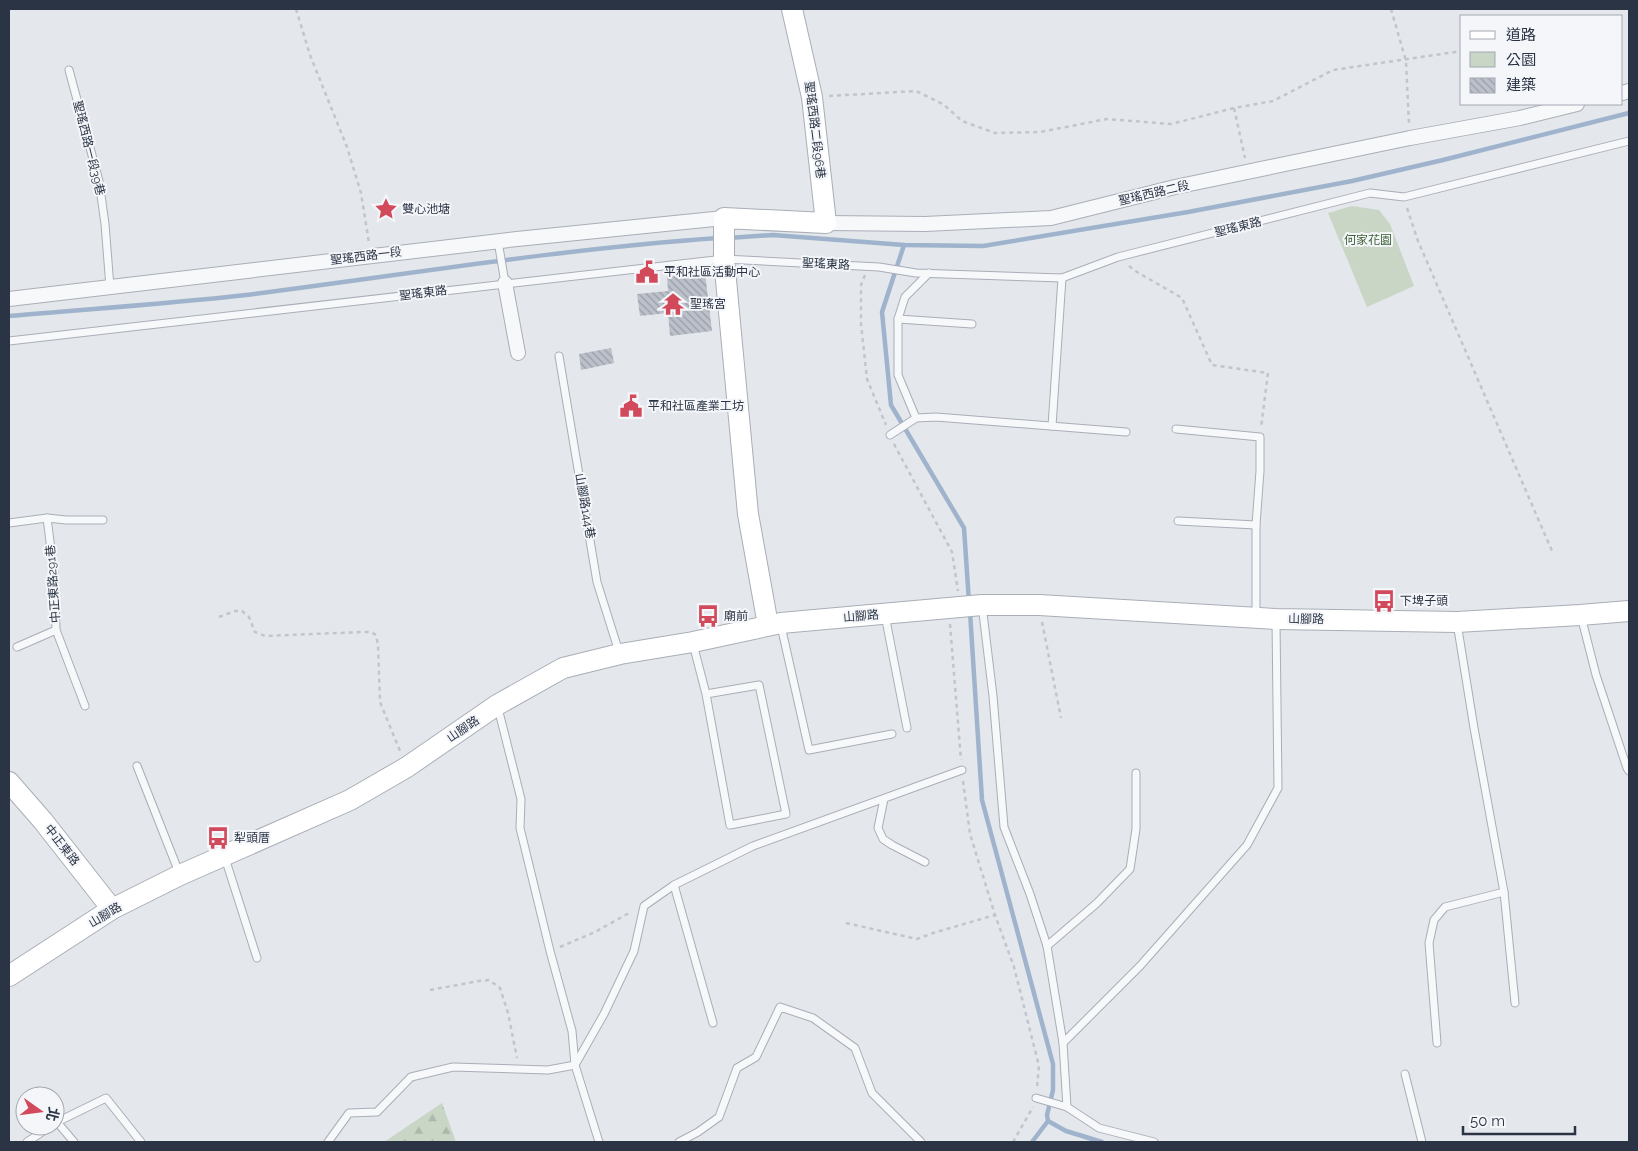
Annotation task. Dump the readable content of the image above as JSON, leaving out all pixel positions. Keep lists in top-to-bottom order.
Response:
{
  "streets": {
    "main road": [
      "聖瑤西路二段96巷",
      "聖瑤西路二段",
      "山腳路",
      "中正東路"
    ],
    "street": ["聖瑤西路一段"],
    "lane": [
      "聖瑤西路一段39巷",
      "聖瑤東路",
      "山腳路144巷",
      "中正東路291巷"
    ]
  },
  "crossings": [
    ["聖瑤西路二段96巷", "聖瑤西路二段"],
    ["聖瑤西路一段39巷", "聖瑤西路一段"],
    ["聖瑤西路二段", "聖瑤西路一段"],
    ["山腳路144巷", "山腳路"],
    ["山腳路", "中正東路"]
  ],
  "parks": ["何家花園"],
  "places": {
    "place": ["雙心池塘"],
    "public building": ["平和社區活動中心", "平和社區產業工坊"],
    "temple": ["聖瑤宮"],
    "bus stop": ["下埤子頭", "廟前", "犁頭厝"]
  },
  "legend": ["道路", "公園", "建築"],
  "scale_bar": "50 m",
  "north": "right"
}
